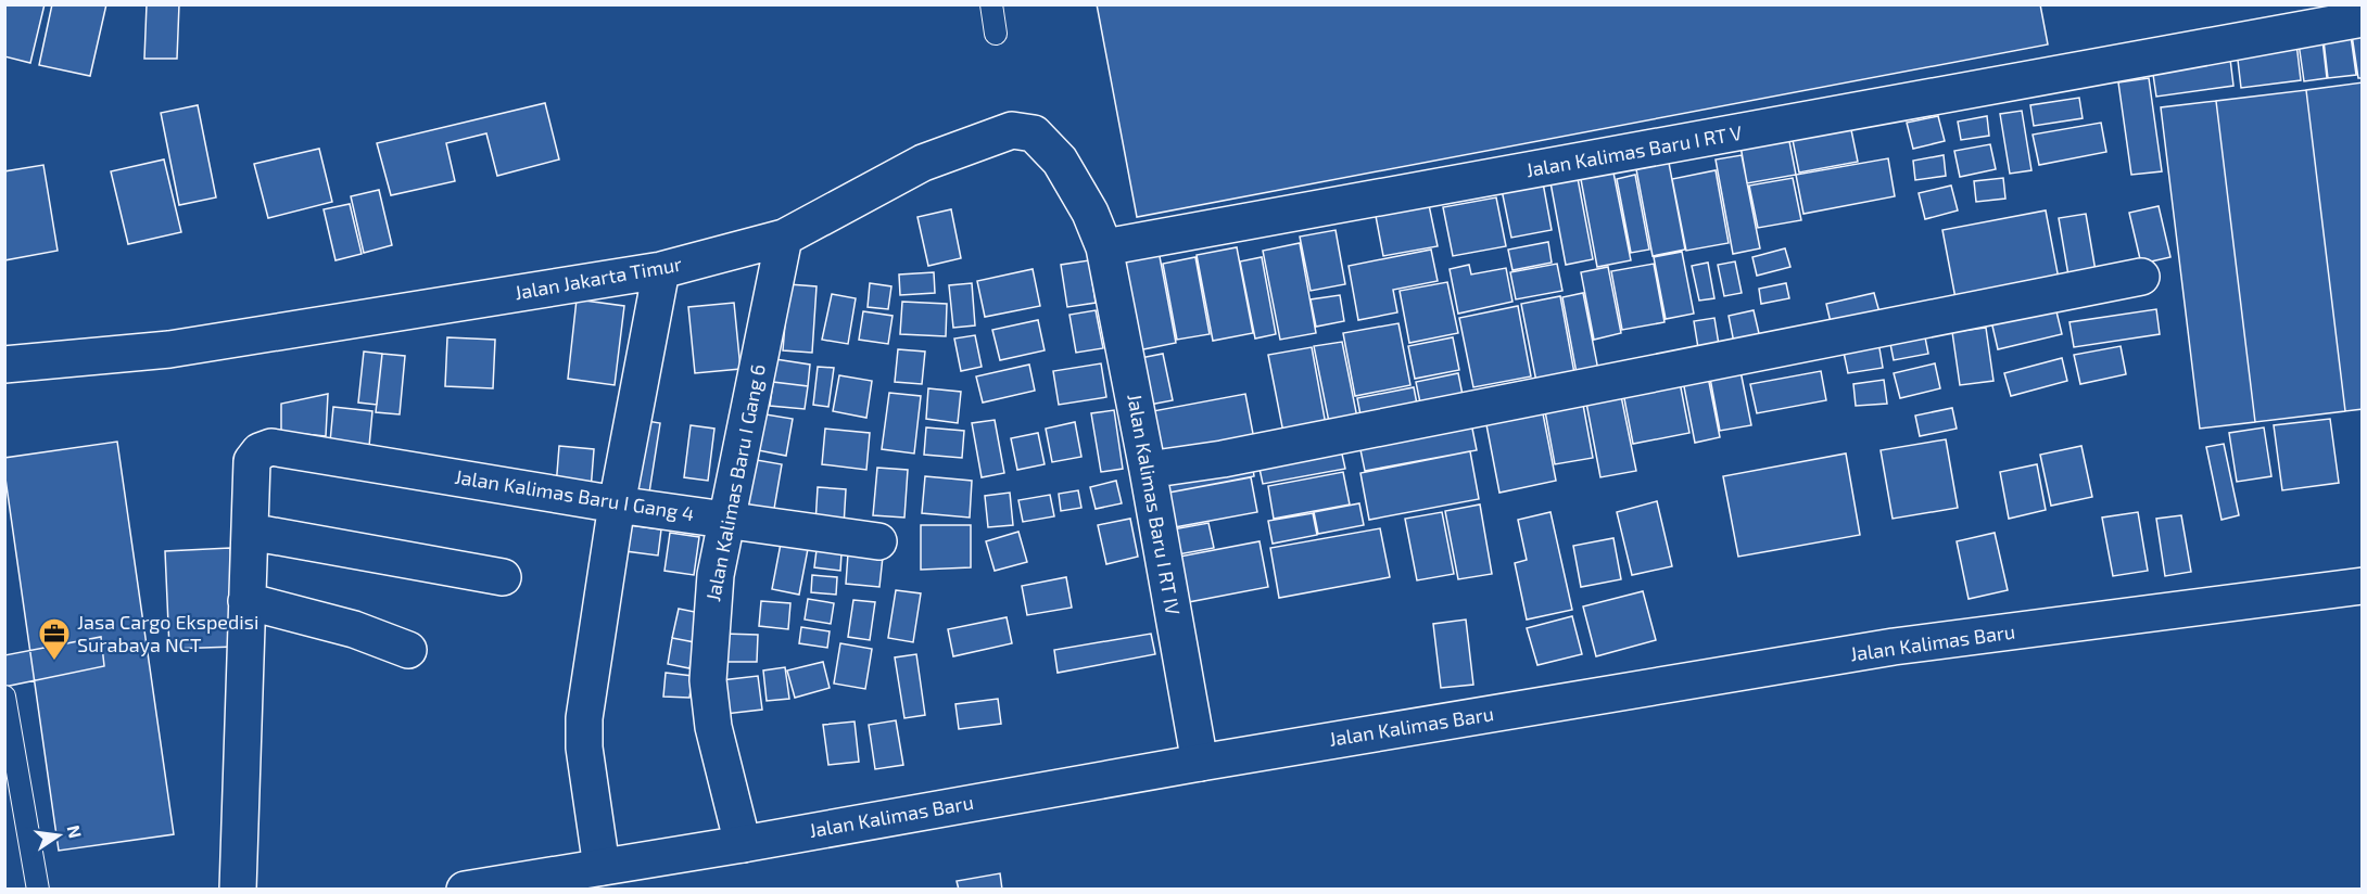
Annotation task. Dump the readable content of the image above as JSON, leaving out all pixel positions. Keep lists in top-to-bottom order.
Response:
{
  "streets": {
    "street": [
      "Jalan Kalimas Baru I RT V",
      "Jalan Jakarta Timur",
      "Jalan Kalimas Baru I Gang 6",
      "Jalan Kalimas Baru I Gang 4",
      "Jalan Kalimas Baru I RT IV",
      "Jalan Kalimas Baru"
    ]
  },
  "crossings": [
    ["Jalan Kalimas Baru I RT V", "Jalan Jakarta Timur"],
    ["Jalan Kalimas Baru I RT V", "Jalan Kalimas Baru I RT IV"],
    ["Jalan Jakarta Timur", "Jalan Kalimas Baru I Gang 6"],
    ["Jalan Jakarta Timur", "Jalan Kalimas Baru I RT IV"],
    ["Jalan Kalimas Baru I Gang 6", "Jalan Kalimas Baru I Gang 4"],
    ["Jalan Kalimas Baru I Gang 6", "Jalan Kalimas Baru"],
    ["Jalan Kalimas Baru I RT IV", "Jalan Kalimas Baru"]
  ],
  "places": {
    "office": ["Jasa Cargo Ekspedisi Surabaya NCT"]
  },
  "north": "right"
}
